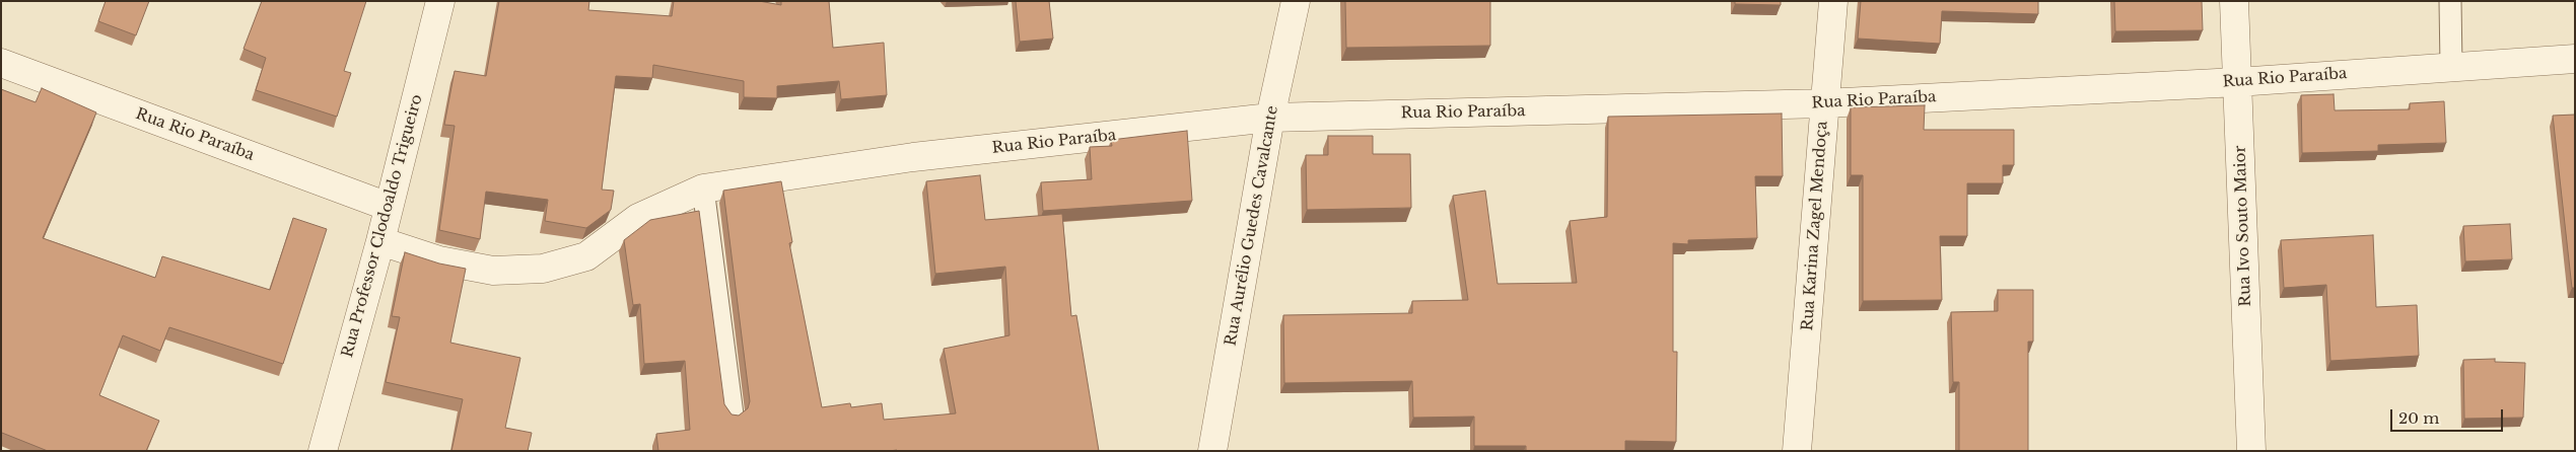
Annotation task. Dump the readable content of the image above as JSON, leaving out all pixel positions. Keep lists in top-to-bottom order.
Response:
{
  "streets": {
    "street": [
      "Rua Rio Paraíba",
      "Rua Professor Clodoaldo Trigueiro",
      "Rua Aurélio Guedes Cavalcante",
      "Rua Karina Zagel Mendoça",
      "Rua Ivo Souto Maior"
    ]
  },
  "crossings": [
    ["Rua Rio Paraíba", "Rua Professor Clodoaldo Trigueiro"],
    ["Rua Rio Paraíba", "Rua Aurélio Guedes Cavalcante"],
    ["Rua Rio Paraíba", "Rua Karina Zagel Mendoça"],
    ["Rua Rio Paraíba", "Rua Ivo Souto Maior"]
  ],
  "scale_bar": "20 m"
}
